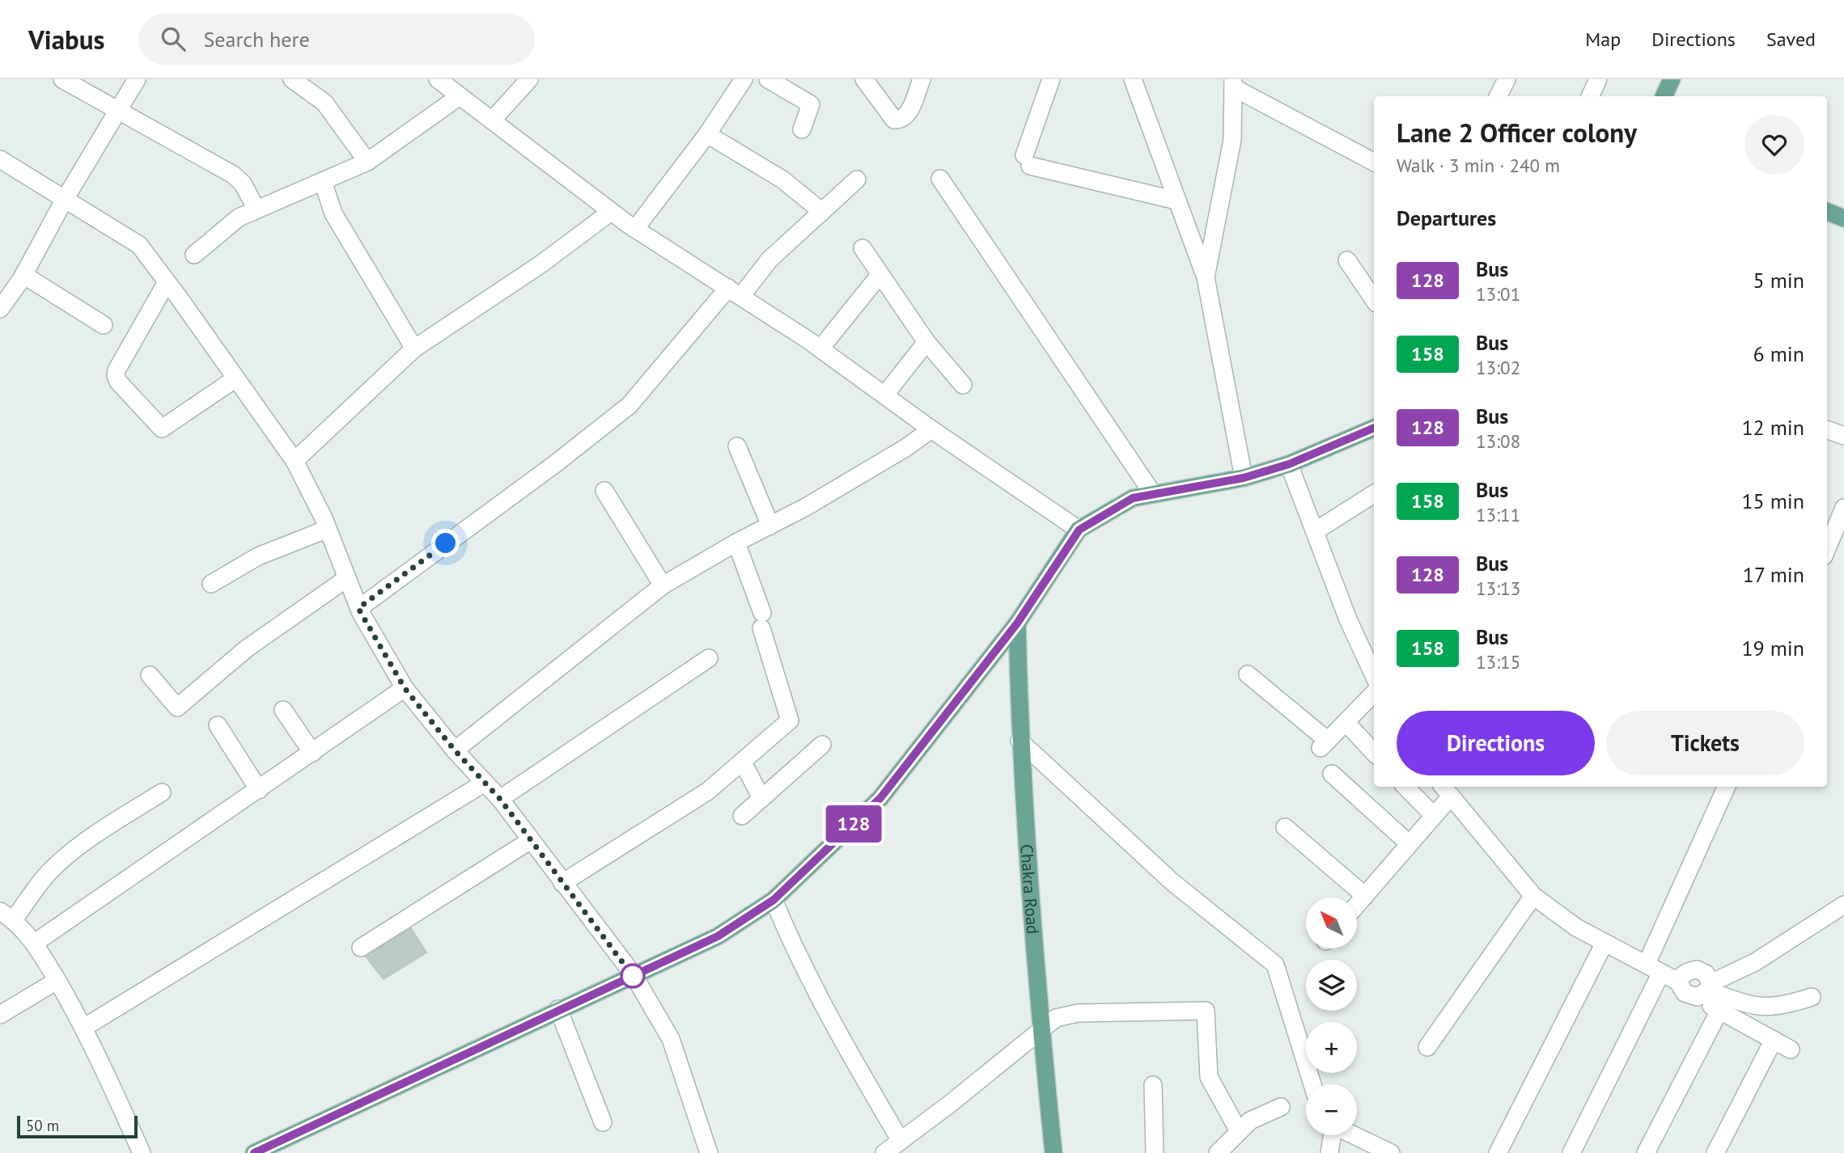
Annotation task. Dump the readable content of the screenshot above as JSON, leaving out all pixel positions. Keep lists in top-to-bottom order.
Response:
{
  "streets": {
    "main road": ["Chakra Road"]
  },
  "lines": ["bus line 128"],
  "scale_bar": "50 m",
  "north": "top left",
  "page": {
    "header": "Viabus",
    "search": "Search here",
    "nav": ["Map", "Directions", "Saved"],
    "on_map": "128",
    "heading": [
      ["Lane 2 Officer colony", "Walk · 3 min · 240 m"],
      "Departures"
    ],
    "list": [
      {
        "mark": "128",
        "name": "Bus",
        "note": "13:01",
        "value": "5 min"
      },
      {
        "mark": "158",
        "name": "Bus",
        "note": "13:02",
        "value": "6 min"
      },
      {
        "mark": "128",
        "name": "Bus",
        "note": "13:08",
        "value": "12 min"
      },
      {
        "mark": "158",
        "name": "Bus",
        "note": "13:11",
        "value": "15 min"
      },
      {
        "mark": "128",
        "name": "Bus",
        "note": "13:13",
        "value": "17 min"
      },
      {
        "mark": "158",
        "name": "Bus",
        "note": "13:15",
        "value": "19 min"
      }
    ],
    "buttons": ["Directions", "Tickets"],
    "map_buttons": ["+", "−"],
    "scale": "50 m"
  }
}
